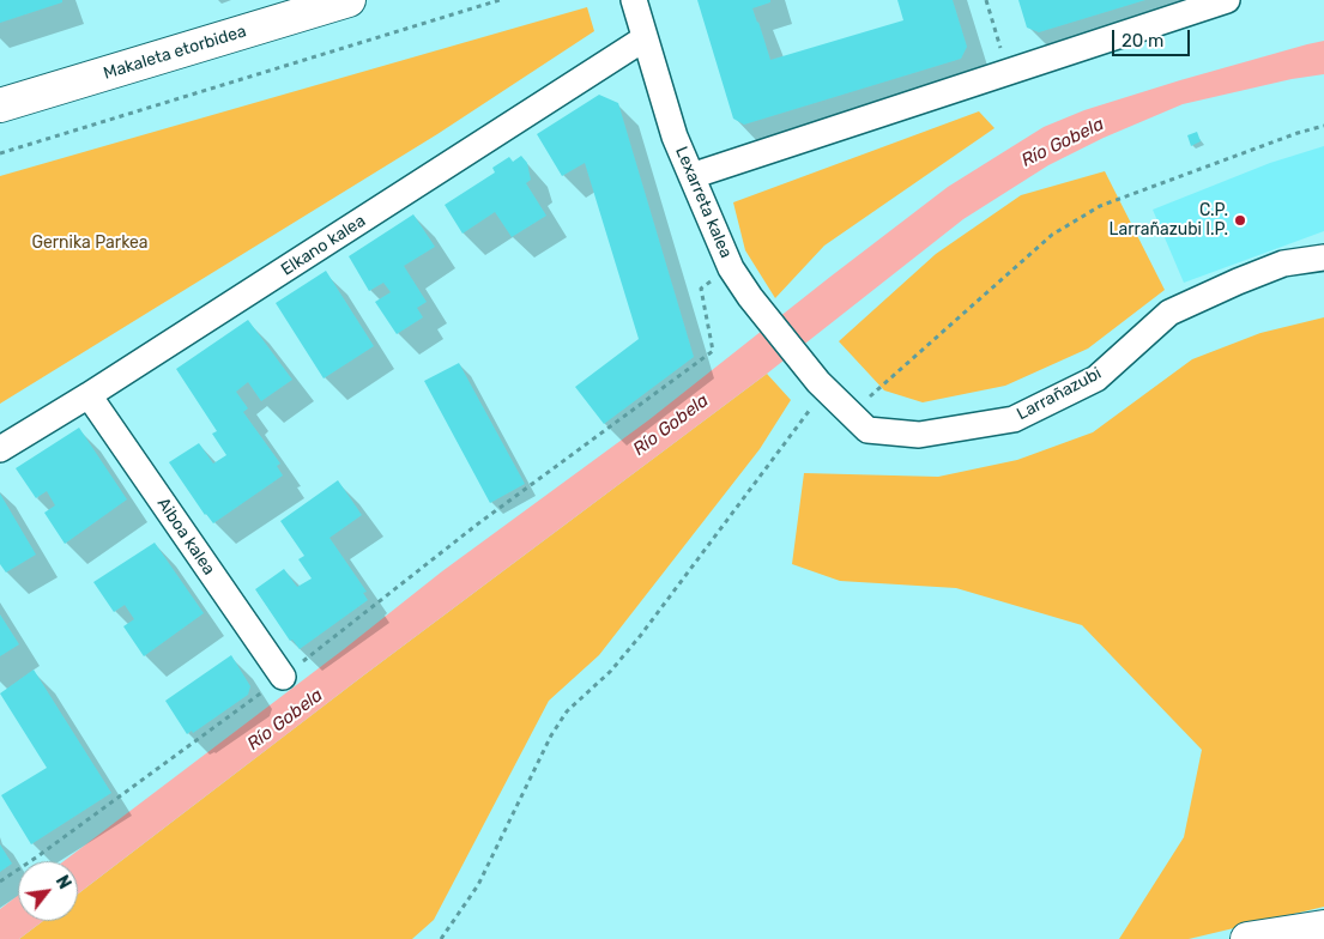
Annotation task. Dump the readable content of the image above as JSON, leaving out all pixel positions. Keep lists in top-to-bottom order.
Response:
{
  "streets": {
    "main road": ["Makaleta etorbidea"],
    "street": [
      "Lexarreta kalea",
      "Elkano kalea",
      "Larrañazubi",
      "Aiboa kalea"
    ]
  },
  "crossings": [
    ["Lexarreta kalea", "Elkano kalea"],
    ["Lexarreta kalea", "Larrañazubi"],
    ["Elkano kalea", "Aiboa kalea"]
  ],
  "water": ["Río Gobela"],
  "parks": ["Gernika Parkea"],
  "places": ["C.P. Larrañazubi I.P."],
  "scale_bar": "20 m",
  "north": "top right"
}
